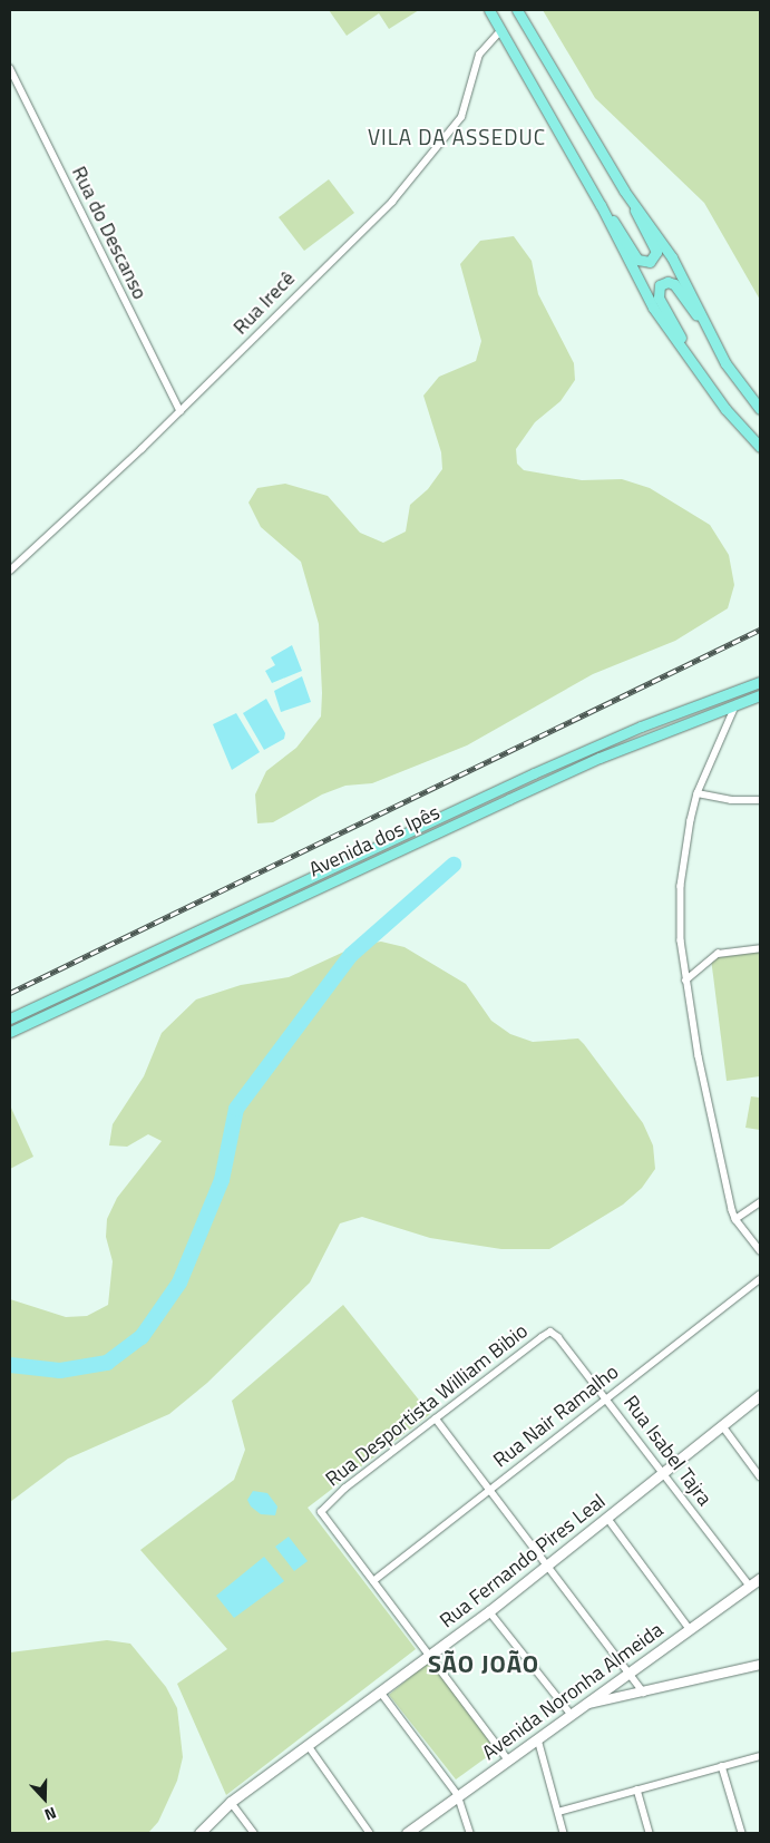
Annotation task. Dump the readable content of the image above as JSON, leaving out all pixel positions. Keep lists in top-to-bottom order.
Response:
{
  "streets": {
    "main road": ["Avenida dos Ipês", "Rua Fernando Pires Leal", "Avenida Noronha Almeida"],
    "street": [
      "Rua do Descanso",
      "Rua Irecê",
      "Rua Desportista William Bibio",
      "Rua Nair Ramalho",
      "Rua Isabel Tajra"
    ]
  },
  "crossings": [
    ["Rua do Descanso", "Rua Irecê"],
    ["Rua Desportista William Bibio", "Rua Nair Ramalho"],
    ["Rua Desportista William Bibio", "Rua Isabel Tajra"],
    ["Rua Nair Ramalho", "Rua Isabel Tajra"],
    ["Rua Isabel Tajra", "Rua Fernando Pires Leal"],
    ["Rua Isabel Tajra", "Avenida Noronha Almeida"]
  ],
  "districts": ["VILA DA ASSEDUC", "SÃO JOÃO"],
  "north": "bottom"
}
